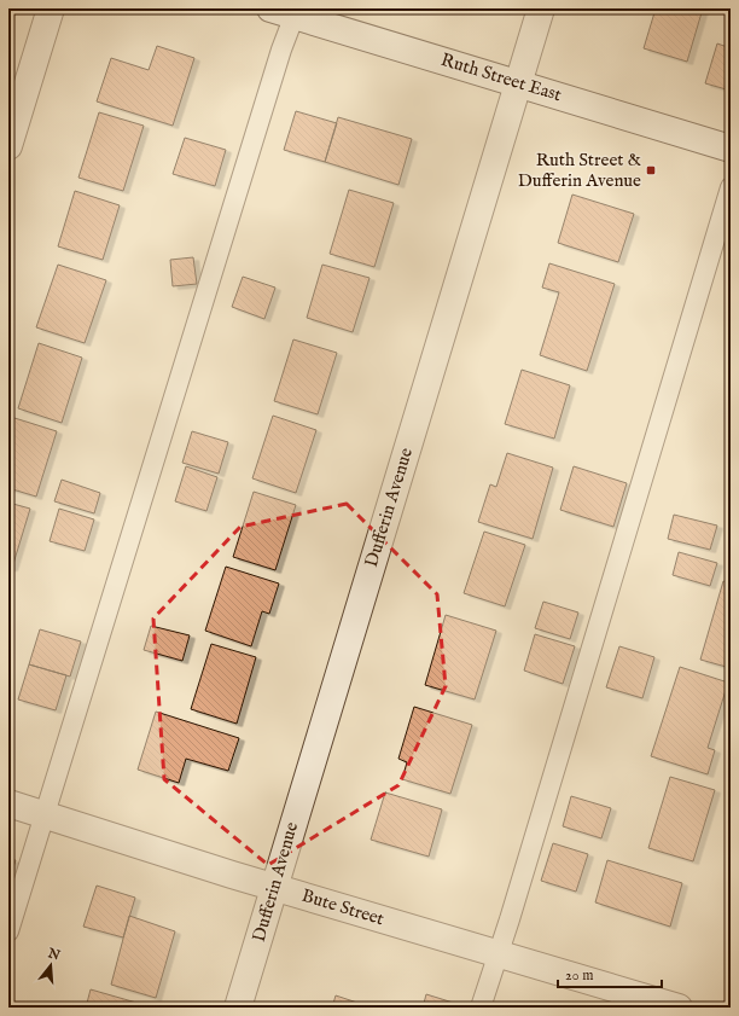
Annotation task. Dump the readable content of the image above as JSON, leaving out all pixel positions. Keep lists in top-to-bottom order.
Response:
{
  "streets": {
    "street": ["Ruth Street East", "Dufferin Avenue", "Bute Street"]
  },
  "crossings": [
    ["Ruth Street East", "Dufferin Avenue"],
    ["Dufferin Avenue", "Bute Street"]
  ],
  "places": {
    "transit": ["Ruth Street & Dufferin Avenue"]
  },
  "scale_bar": "20 m",
  "north": "top"
}
